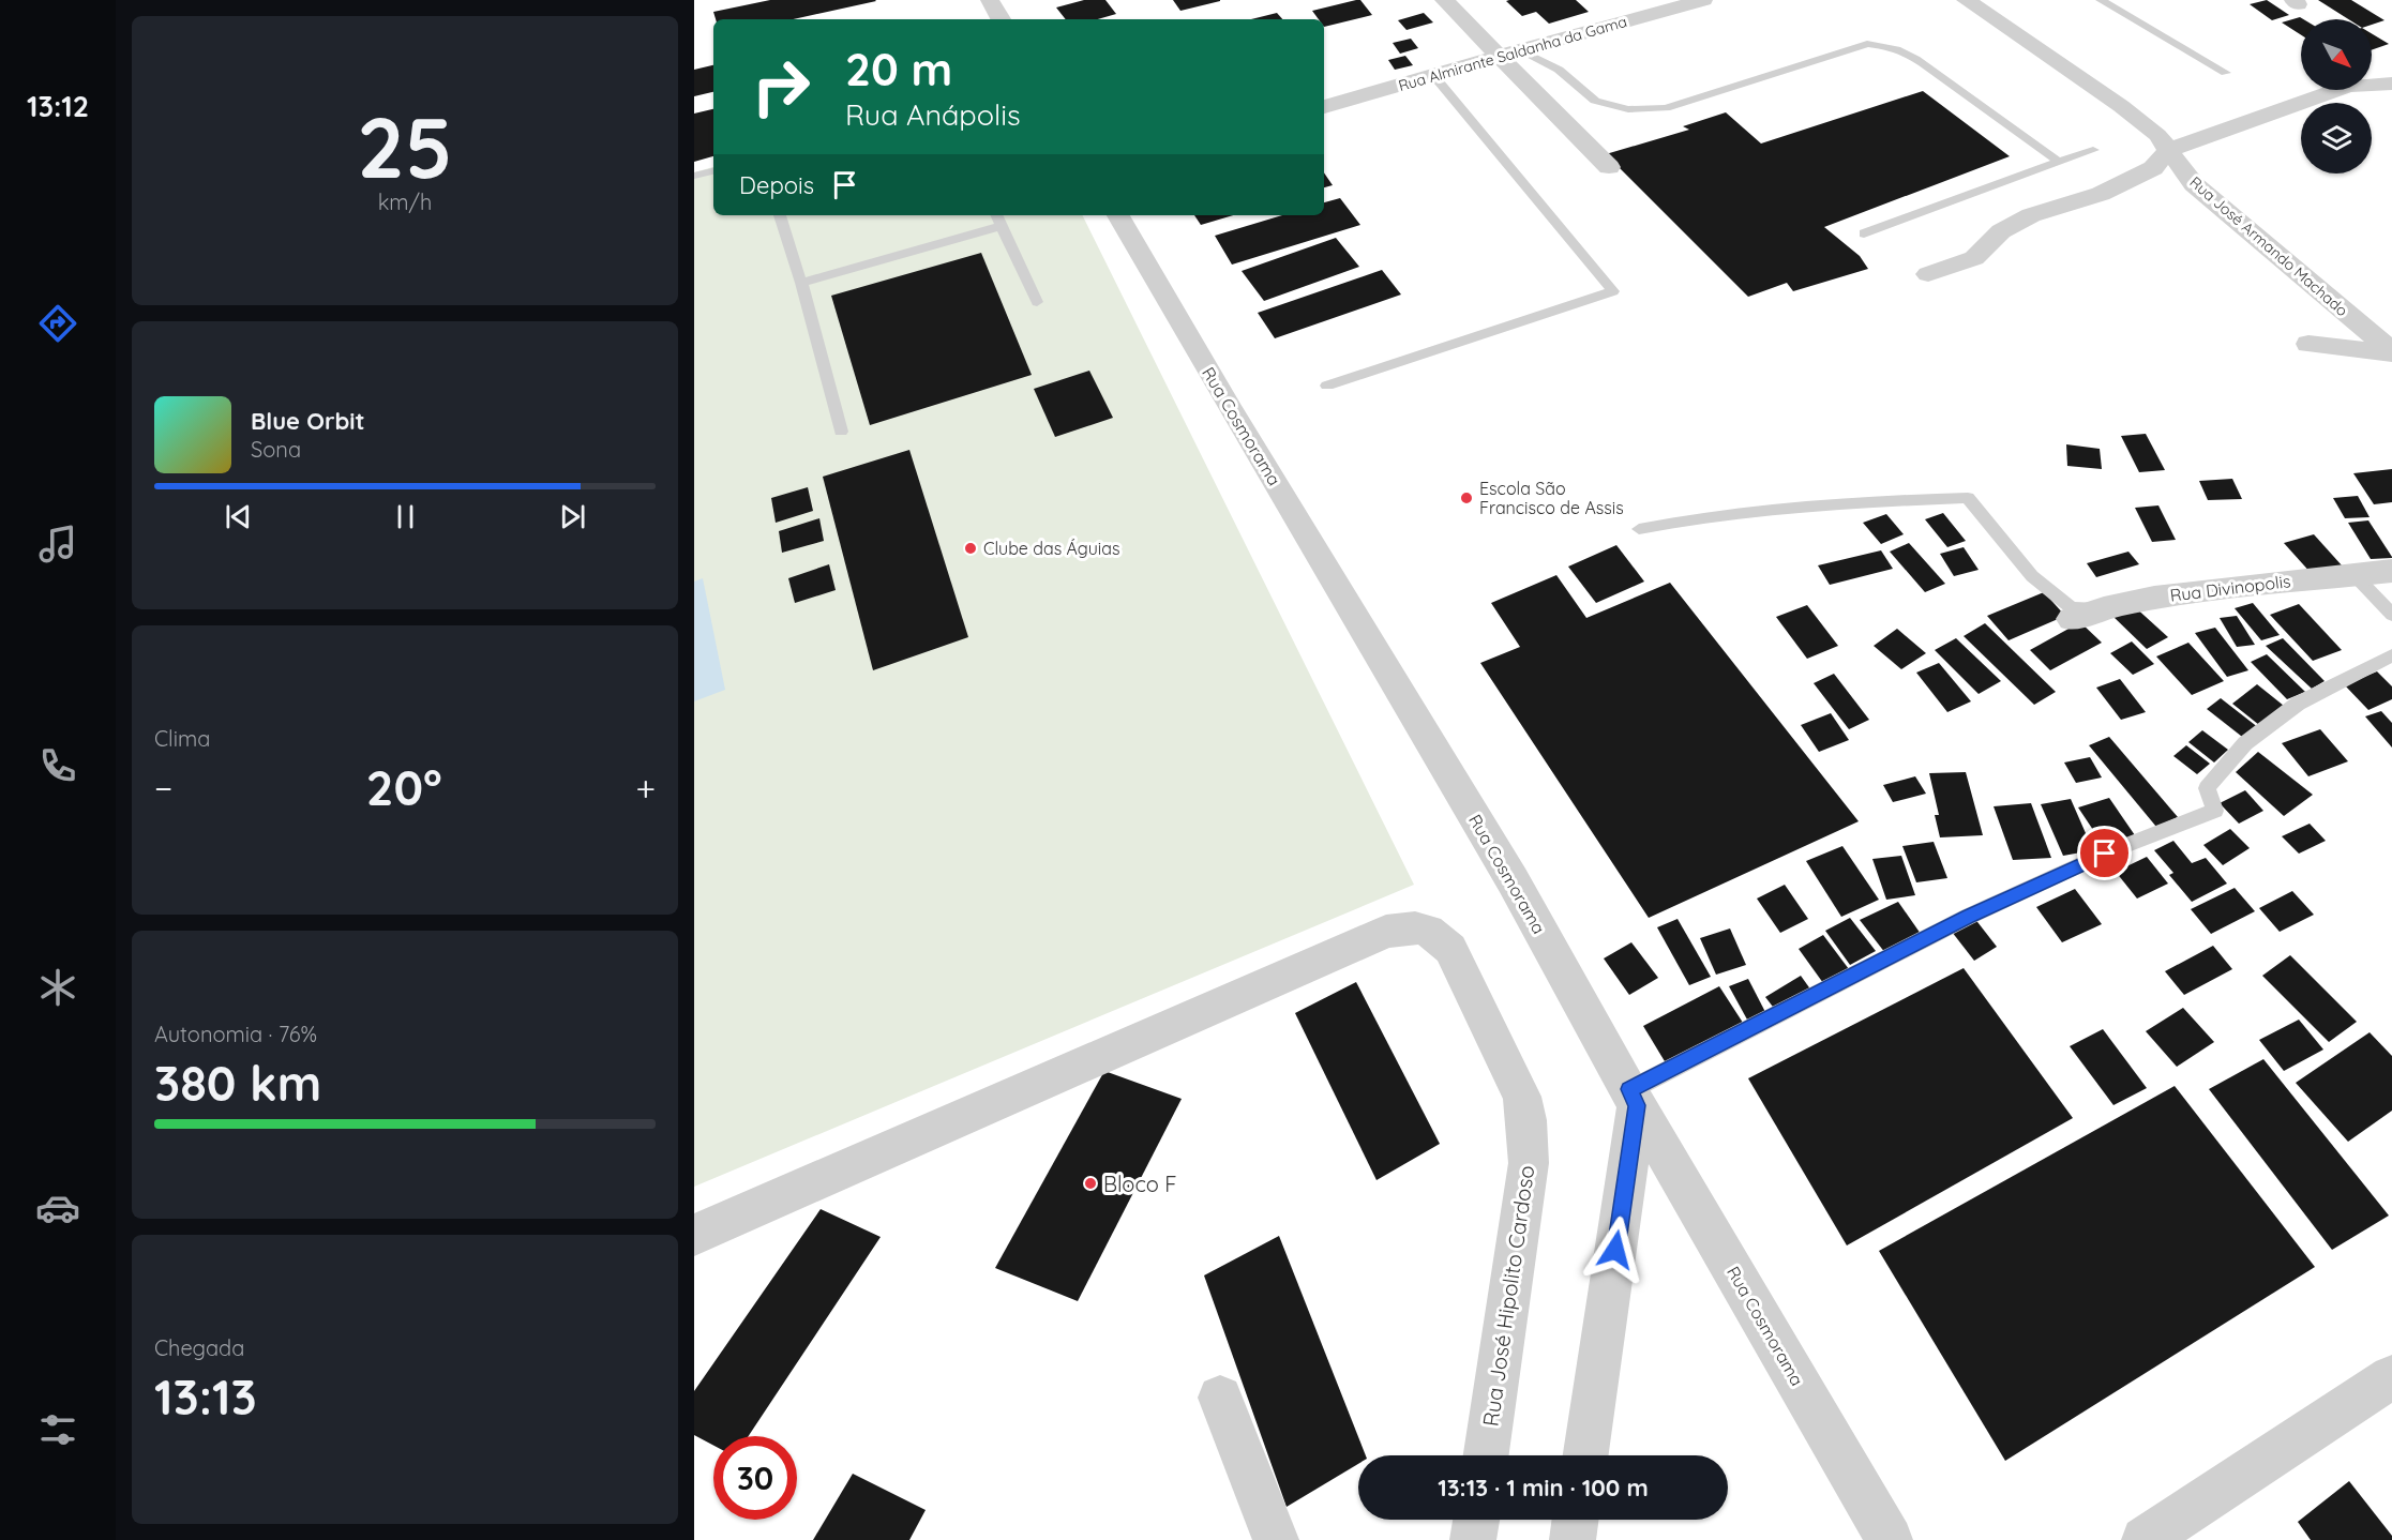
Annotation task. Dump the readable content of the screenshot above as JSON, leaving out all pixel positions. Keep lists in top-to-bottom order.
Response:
{
  "streets": {
    "street": [
      "Rua Almirante Saldanha da Gama",
      "Rua José Armando Machado",
      "Rua Cosmorama",
      "Rua Divinopolis",
      "Rua José Hipolito Cardoso"
    ]
  },
  "places": ["Escola São Francisco de Assis", "Clube das Águias", "Bloco F"],
  "north": "bottom right",
  "page": {
    "tabs": "13:12",
    "tile": [
      ["25", "km/h"],
      "Clima",
      ["Autonomia · 76%", "380 km"],
      ["Chegada", "13:13"]
    ],
    "turn": ["20 m", "Rua Anápolis"],
    "then": "Depois",
    "song": ["Blue Orbit", "Sona"],
    "heat": ["−", "20°", "+"],
    "limit": "30",
    "trip": "13:13 · 1 min · 100 m"
  }
}
